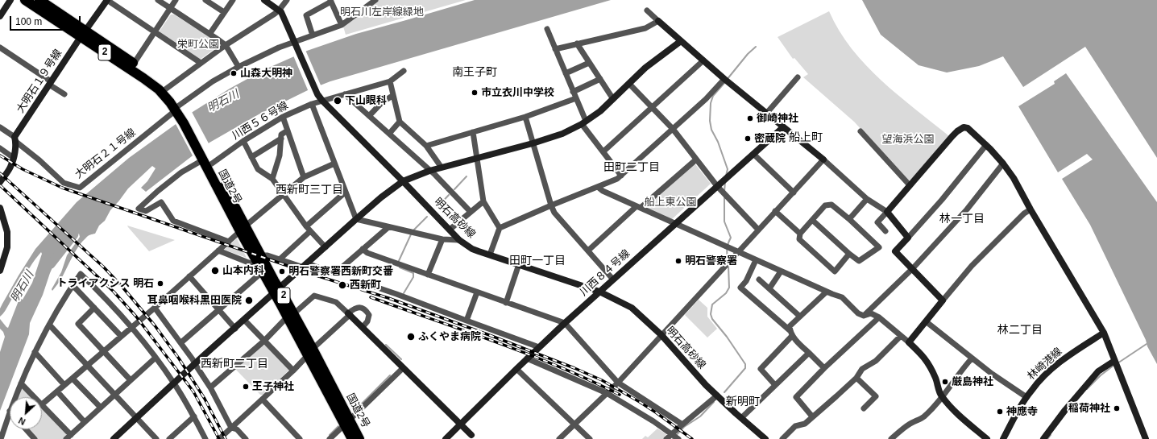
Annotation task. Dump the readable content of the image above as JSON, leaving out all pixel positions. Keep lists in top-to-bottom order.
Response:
{
  "streets": {
    "highway": ["2", "国道2号"],
    "street": [
      "大明石１９号線",
      "川西５６号線",
      "大明石２１号線",
      "明石高砂線",
      "川西８４号線",
      "林崎港線"
    ]
  },
  "crossings": [
    ["大明石１９号線", "大明石２１号線"],
    ["大明石１９号線", "国道2号"],
    ["川西５６号線", "国道2号"],
    ["川西５６号線", "明石高砂線"],
    ["大明石２１号線", "国道2号"],
    ["明石高砂線", "川西８４号線"]
  ],
  "districts": [
    "南王子町",
    "船上町",
    "田町二丁目",
    "西新町三丁目",
    "林一丁目",
    "田町一丁目",
    "林二丁目",
    "西新町二丁目",
    "新明町"
  ],
  "water": ["明石川"],
  "parks": [
    "明石川左岸線緑地",
    "栄町公園",
    "望海浜公園",
    "船上東公園"
  ],
  "places": [
    "山森大明神",
    "市立衣川中学校",
    "下山眼科",
    "御崎神社",
    "密蔵院",
    "明石警察署",
    "山本内科",
    "明石警察署西新町交番",
    "トライアクシス 明石",
    "西新町",
    "耳鼻咽喉科黒田医院",
    "ふくやま病院",
    "厳島神社",
    "王子神社",
    "稲荷神社",
    "神應寺"
  ],
  "scale_bar": "100 m",
  "north": "bottom left"
}
